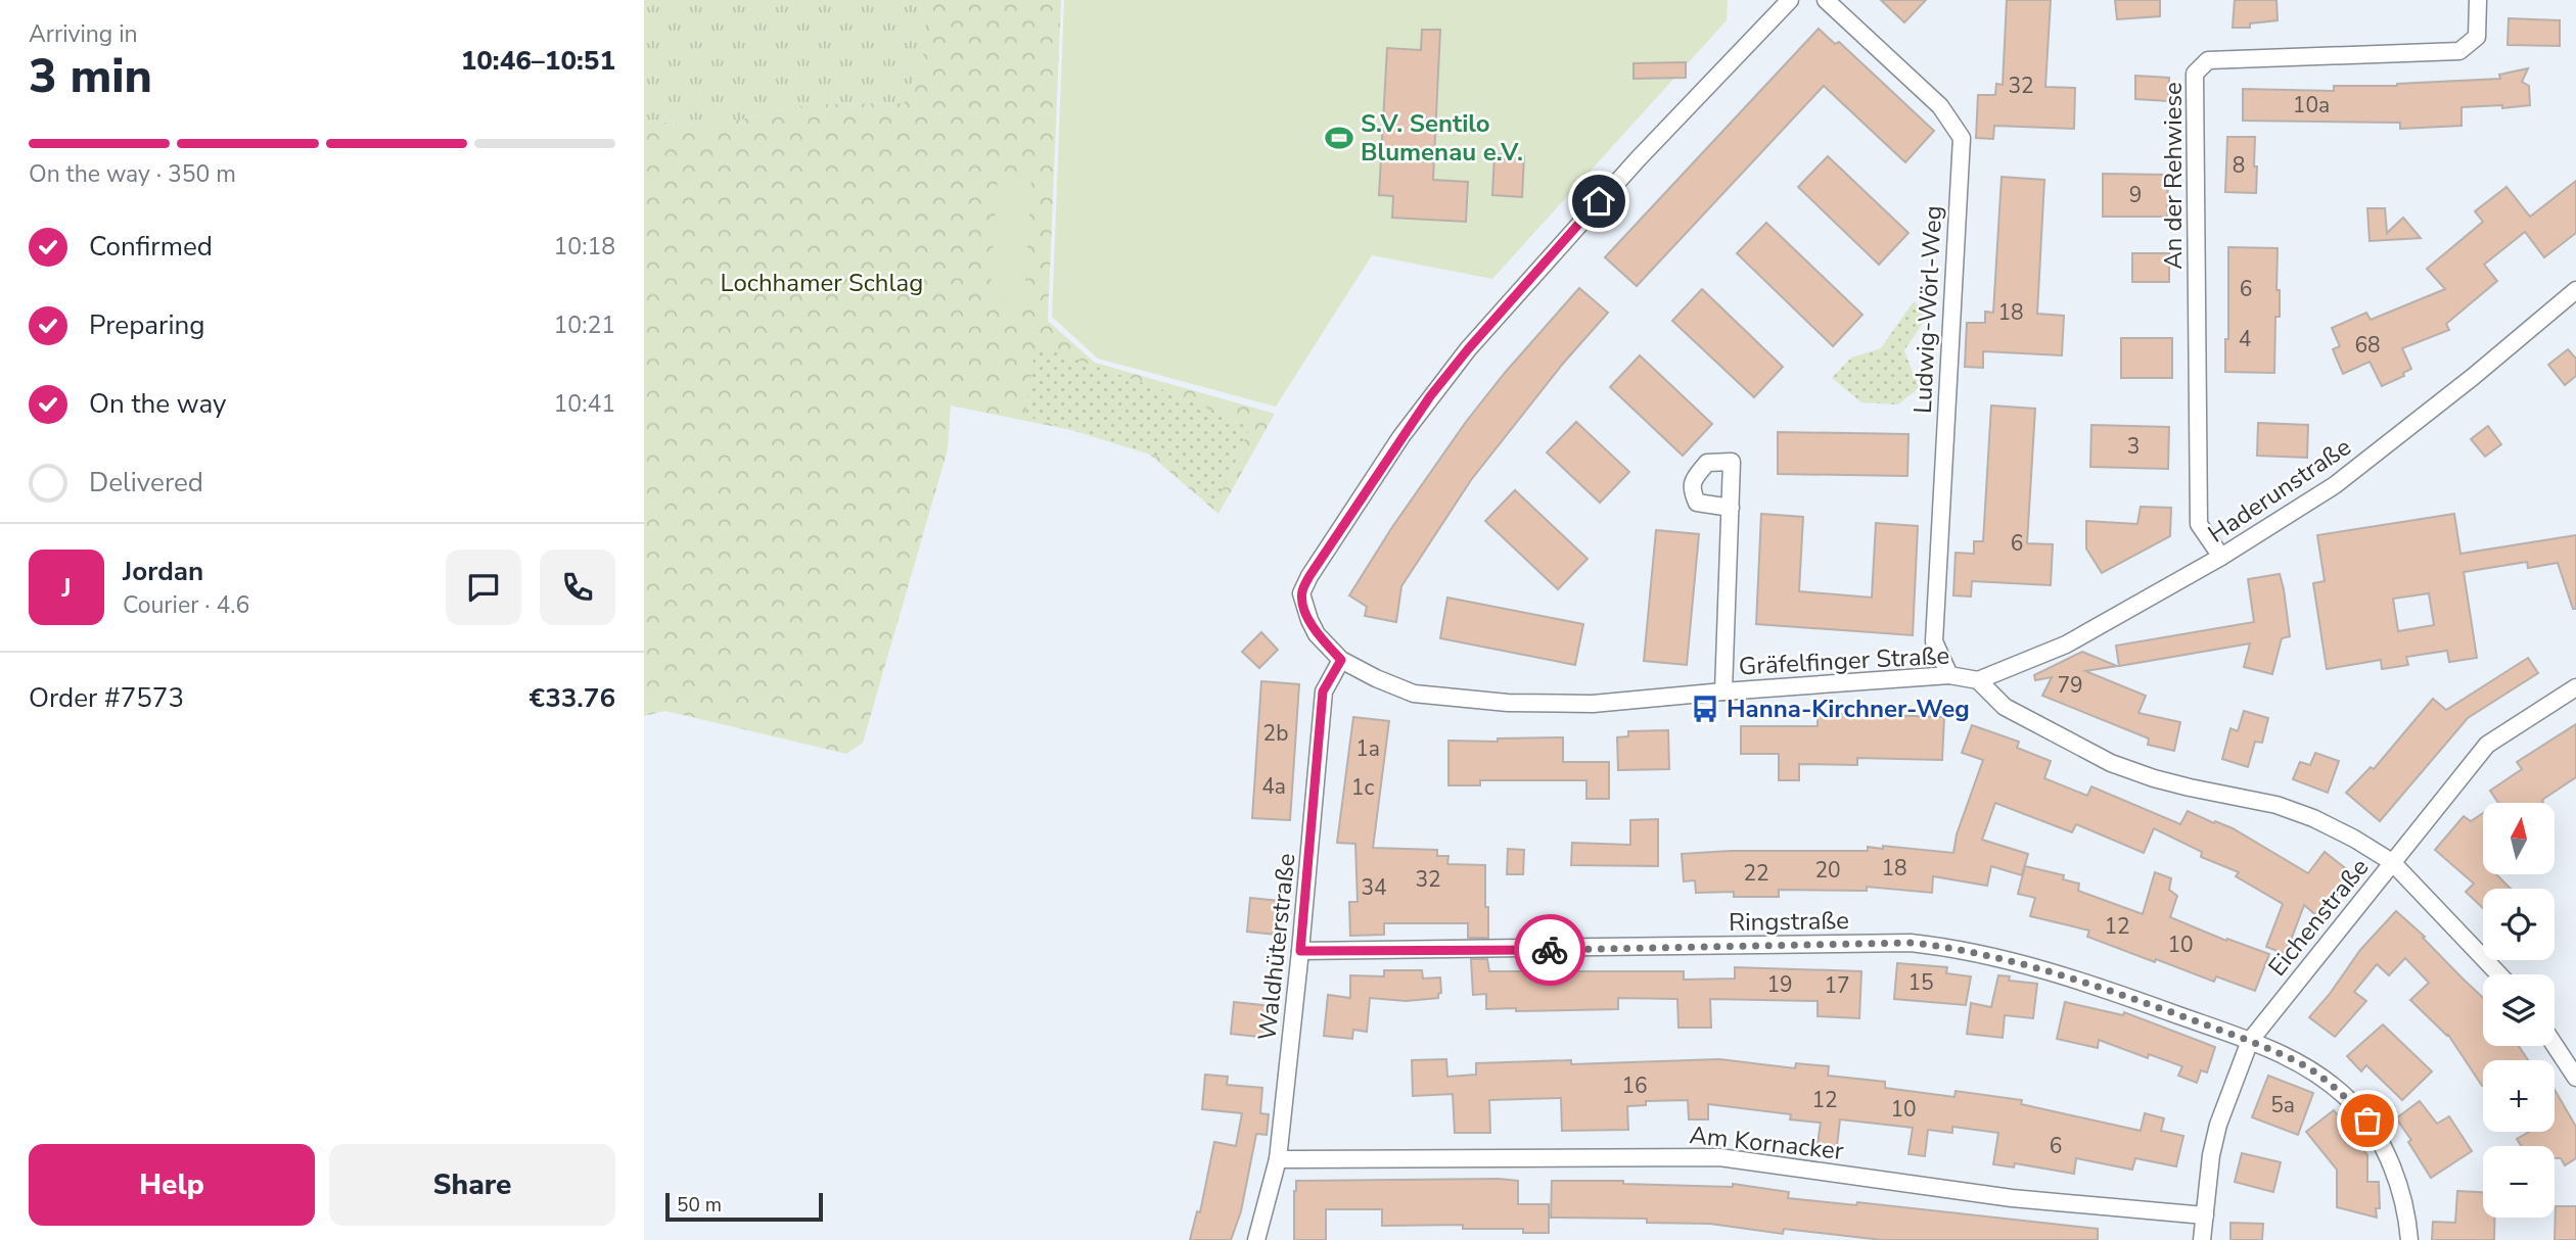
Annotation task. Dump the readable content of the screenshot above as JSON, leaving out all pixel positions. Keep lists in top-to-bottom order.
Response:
{
  "streets": {
    "street": [
      "An der Rehwiese",
      "Ludwig-Wörl-Weg",
      "Haderunstraße",
      "Gräfelfinger Straße",
      "Eichenstraße",
      "Ringstraße",
      "Waldhüterstraße",
      "Am Kornacker"
    ]
  },
  "crossings": [
    ["An der Rehwiese", "Haderunstraße"],
    ["Ludwig-Wörl-Weg", "Gräfelfinger Straße"],
    ["Haderunstraße", "Gräfelfinger Straße"],
    ["Gräfelfinger Straße", "Eichenstraße"],
    ["Gräfelfinger Straße", "Waldhüterstraße"],
    ["Eichenstraße", "Ringstraße"],
    ["Eichenstraße", "Am Kornacker"],
    ["Ringstraße", "Waldhüterstraße"],
    ["Waldhüterstraße", "Am Kornacker"]
  ],
  "parks": ["Lochhamer Schlag"],
  "places": {
    "sports": ["S.V. Sentilo Blumenau e.V."],
    "bus stop": ["Hanna-Kirchner-Weg"]
  },
  "house_numbers": [
    "32",
    "10a",
    "8",
    "9",
    "6",
    "18",
    "4",
    "68",
    "3",
    "6",
    "79",
    "2b",
    "1a",
    "4a",
    "1c",
    "18",
    "20",
    "22",
    "32",
    "34",
    "12",
    "10",
    "15",
    "19",
    "17",
    "16",
    "12",
    "5a",
    "10",
    "6"
  ],
  "scale_bar": "50 m",
  "north": "top",
  "page": {
    "heading": ["3 min", "Arriving in", "10:46–10:51"],
    "panel": [
      "Jordan",
      "Courier · 4.6",
      "Order #7573",
      "€33.76"
    ],
    "bar": "On the way · 350 m",
    "list": [
      ["Confirmed", "10:18"],
      ["Preparing", "10:21"],
      ["On the way", "10:41"],
      "Delivered"
    ],
    "round": "J",
    "map_buttons": ["+", "−"],
    "buttons": ["Help", "Share"],
    "scale": "50 m"
  }
}
